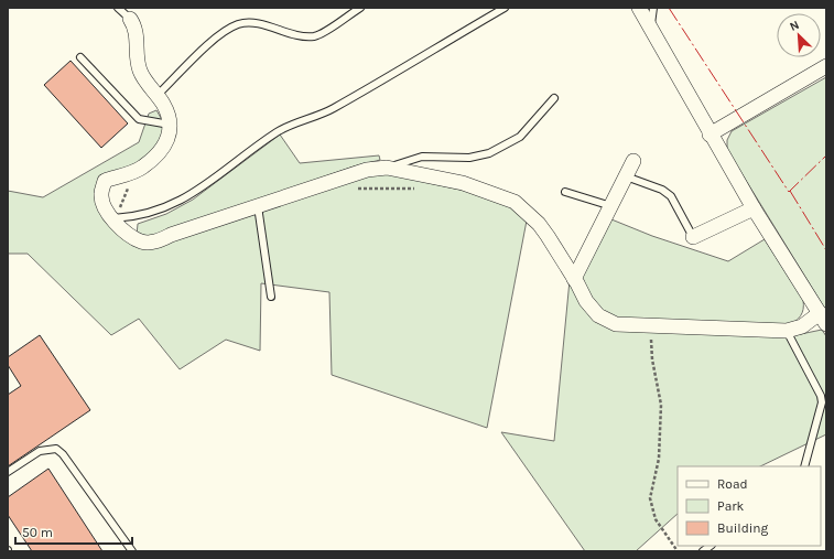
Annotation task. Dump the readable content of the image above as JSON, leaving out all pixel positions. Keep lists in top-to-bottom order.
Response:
{
  "legend": ["Road", "Park", "Building"],
  "scale_bar": "50 m",
  "north": "top left"
}
